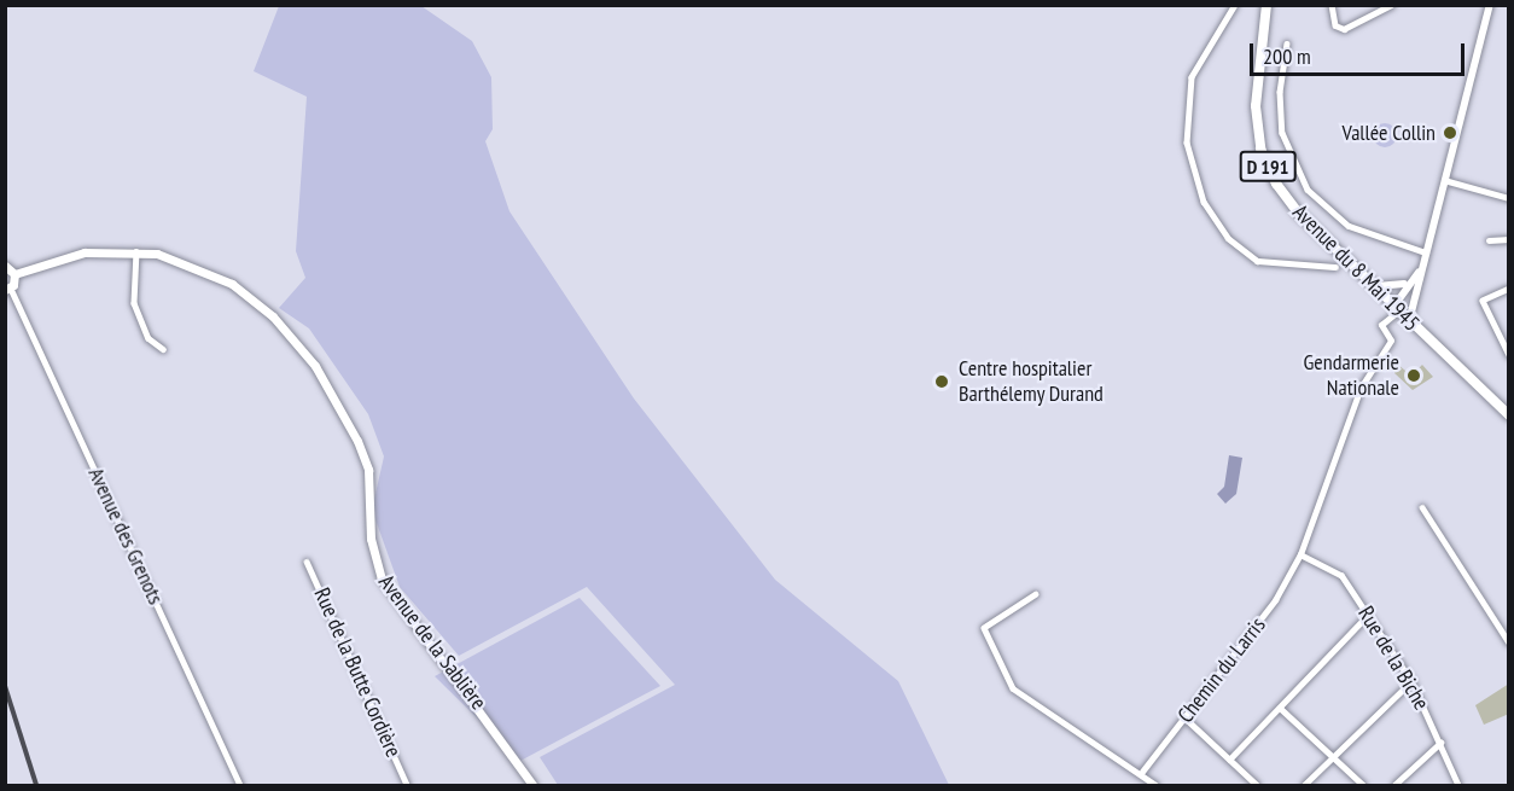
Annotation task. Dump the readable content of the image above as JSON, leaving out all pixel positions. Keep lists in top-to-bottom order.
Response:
{
  "streets": {
    "main road": ["D 191", "Avenue du 8 Mai 1945", "Avenue de la Sablière"],
    "street": [
      "Avenue des Grenots",
      "Rue de la Biche",
      "Chemin du Larris",
      "Rue de la Butte Cordière"
    ]
  },
  "crossings": [
    ["Avenue du 8 Mai 1945", "Chemin du Larris"],
    ["Rue de la Biche", "Chemin du Larris"]
  ],
  "places": ["Vallée Collin", "Gendarmerie Nationale", "Centre hospitalier Barthélemy Durand"],
  "scale_bar": "200 m"
}
